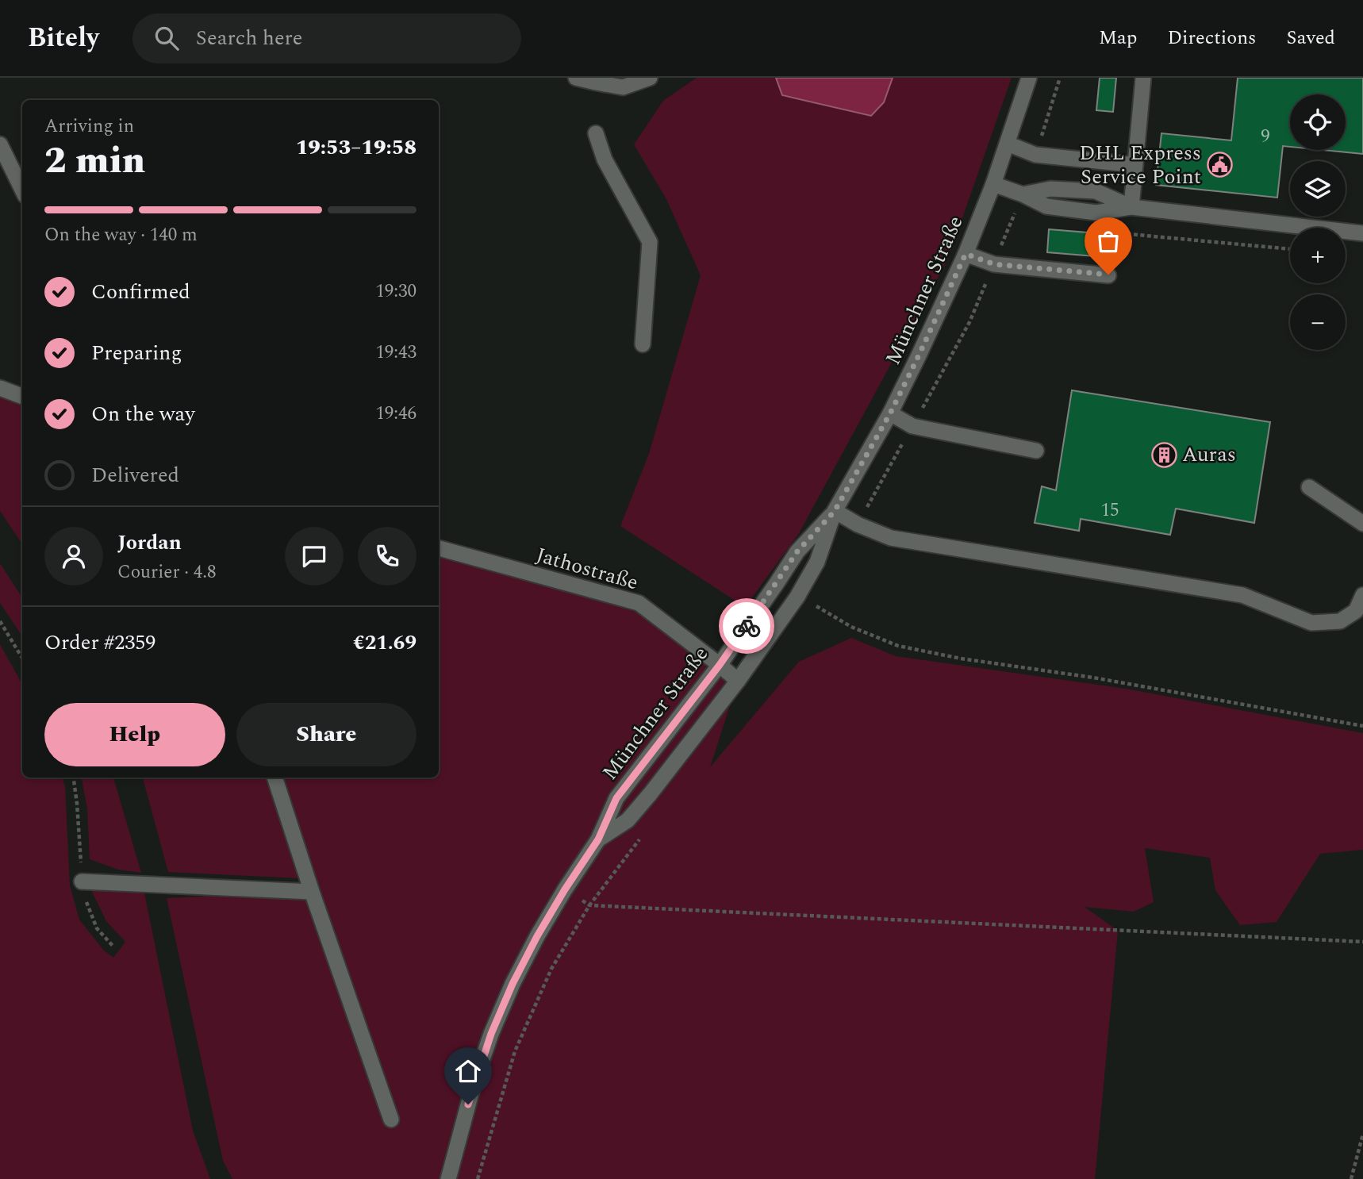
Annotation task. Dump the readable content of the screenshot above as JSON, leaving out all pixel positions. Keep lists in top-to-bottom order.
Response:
{
  "streets": {
    "street": ["Münchner Straße", "Jathostraße"]
  },
  "crossings": [
    ["Münchner Straße", "Jathostraße"]
  ],
  "places": {
    "public building": ["DHL Express Service Point"],
    "building": ["Auras"]
  },
  "house_numbers": ["9", "15"],
  "page": {
    "header": "Bitely",
    "search": "Search here",
    "nav": ["Map", "Directions", "Saved"],
    "map_buttons": ["+", "−"],
    "heading": ["2 min", "Arriving in", "19:53–19:58"],
    "panel": [
      "Jordan",
      "Courier · 4.8",
      "Order #2359",
      "€21.69"
    ],
    "bar": "On the way · 140 m",
    "list": [
      ["Confirmed", "19:30"],
      ["Preparing", "19:43"],
      ["On the way", "19:46"],
      "Delivered"
    ],
    "buttons": ["Help", "Share"]
  }
}
